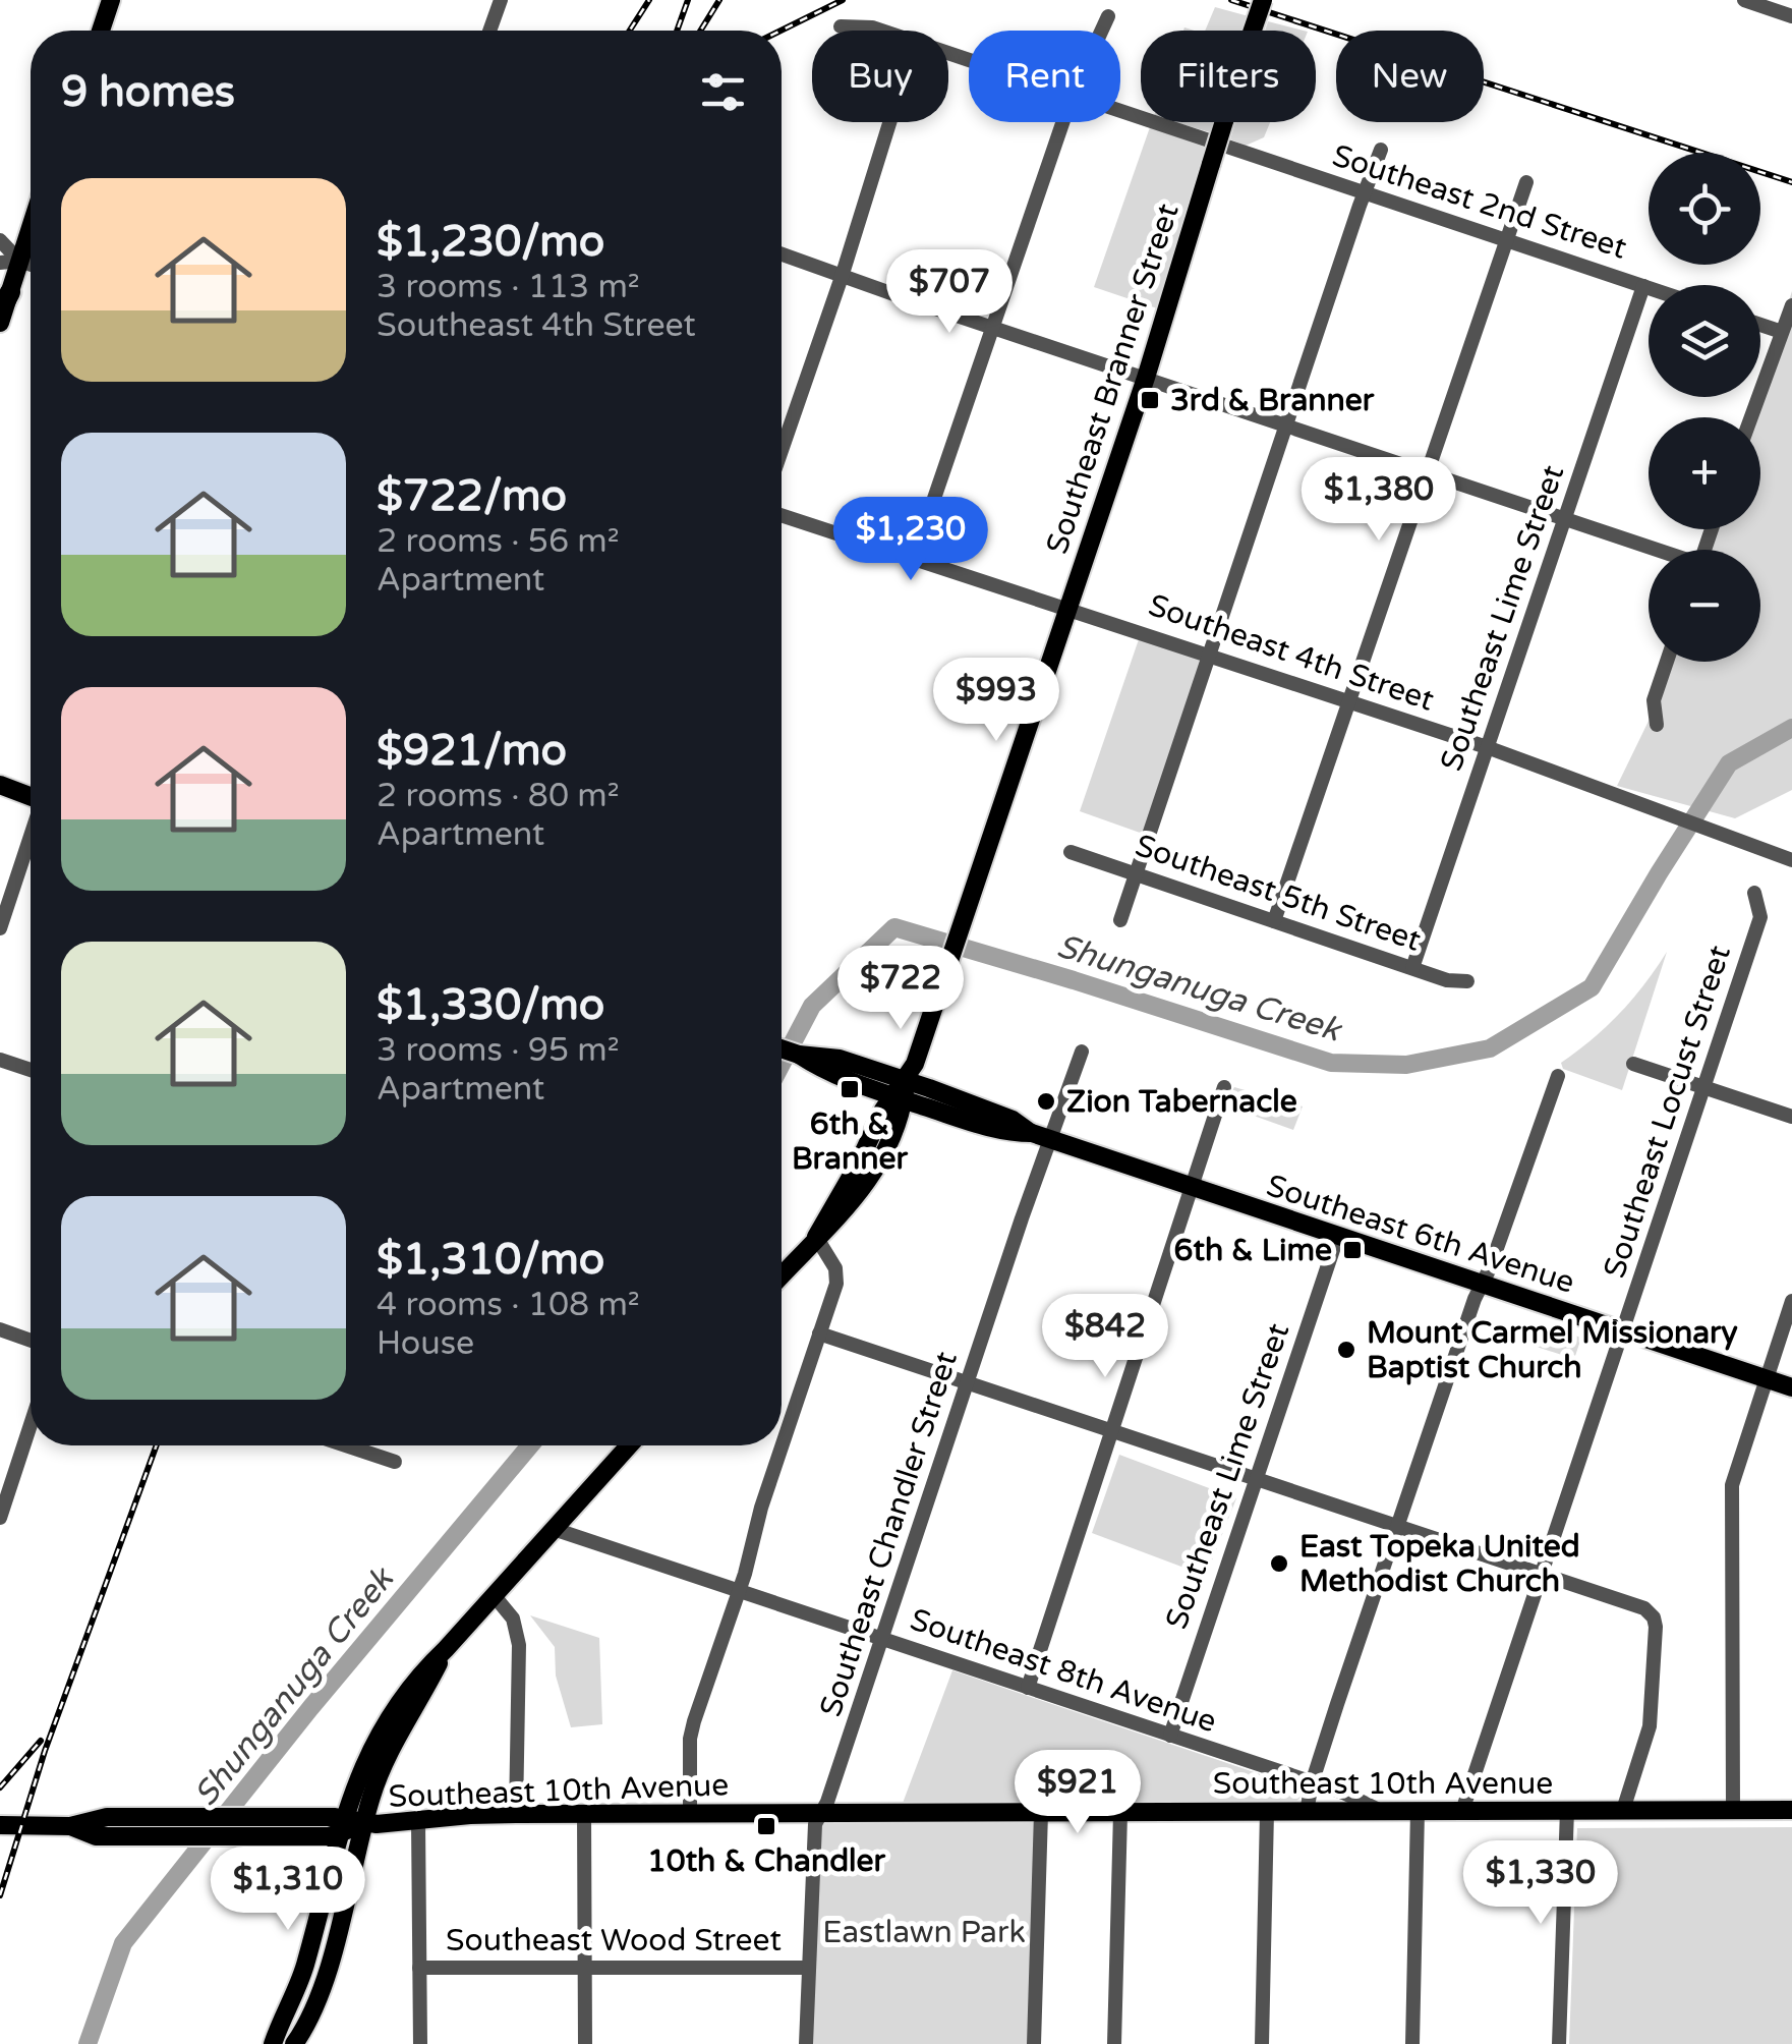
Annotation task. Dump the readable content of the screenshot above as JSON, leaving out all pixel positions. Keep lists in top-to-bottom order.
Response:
{
  "streets": {
    "main road": ["Southeast Branner Street", "Southeast 6th Avenue", "Southeast 10th Avenue"],
    "street": [
      "Southeast 2nd Street",
      "Southeast Lime Street",
      "Southeast 4th Street",
      "Southeast 5th Street",
      "Southeast Locust Street",
      "Southeast Chandler Street",
      "Southeast 8th Avenue",
      "Southeast Wood Street"
    ]
  },
  "crossings": [
    ["Southeast 2nd Street", "Southeast Lime Street"],
    ["Southeast Branner Street", "Southeast 4th Street"],
    ["Southeast Branner Street", "Southeast 6th Avenue"],
    ["Southeast Lime Street", "Southeast 4th Street"],
    ["Southeast Lime Street", "Southeast 5th Street"],
    ["Southeast Lime Street", "Southeast 6th Avenue"],
    ["Southeast Lime Street", "Southeast 8th Avenue"],
    ["Southeast Locust Street", "Southeast 6th Avenue"],
    ["Southeast Locust Street", "Southeast 10th Avenue"],
    ["Southeast 6th Avenue", "Southeast Chandler Street"],
    ["Southeast Chandler Street", "Southeast 8th Avenue"],
    ["Southeast Chandler Street", "Southeast 10th Avenue"],
    ["Southeast Chandler Street", "Southeast Wood Street"],
    ["Southeast 8th Avenue", "Southeast 10th Avenue"]
  ],
  "water": ["Shunganuga Creek"],
  "parks": ["Eastlawn Park"],
  "places": {
    "transit": [
      "3rd & Branner",
      "6th & Branner",
      "6th & Lime",
      "10th & Chandler"
    ],
    "other": ["Zion Tabernacle", "Mount Carmel Missionary Baptist Church", "East Topeka United Methodist Church"]
  },
  "page": {
    "chip": [
      "Buy",
      "Rent",
      "Filters",
      "New"
    ],
    "heading": "9 homes",
    "map_buttons": ["+", "−"],
    "list": [
      {
        "name": "$1,230/mo",
        "note": "3 rooms · 113 m² · Southeast 4th Street"
      },
      {
        "name": "$722/mo",
        "note": "2 rooms · 56 m² · Apartment"
      },
      {
        "name": "$921/mo",
        "note": "2 rooms · 80 m² · Apartment"
      },
      {
        "name": "$1,330/mo",
        "note": "3 rooms · 95 m² · Apartment"
      },
      {
        "name": "$1,310/mo",
        "note": "4 rooms · 108 m² · House"
      }
    ],
    "price": [
      "$707",
      "$1,380",
      "$1,230",
      "$993",
      "$722",
      "$842",
      "$921",
      "$1,330",
      "$1,310"
    ]
  }
}
